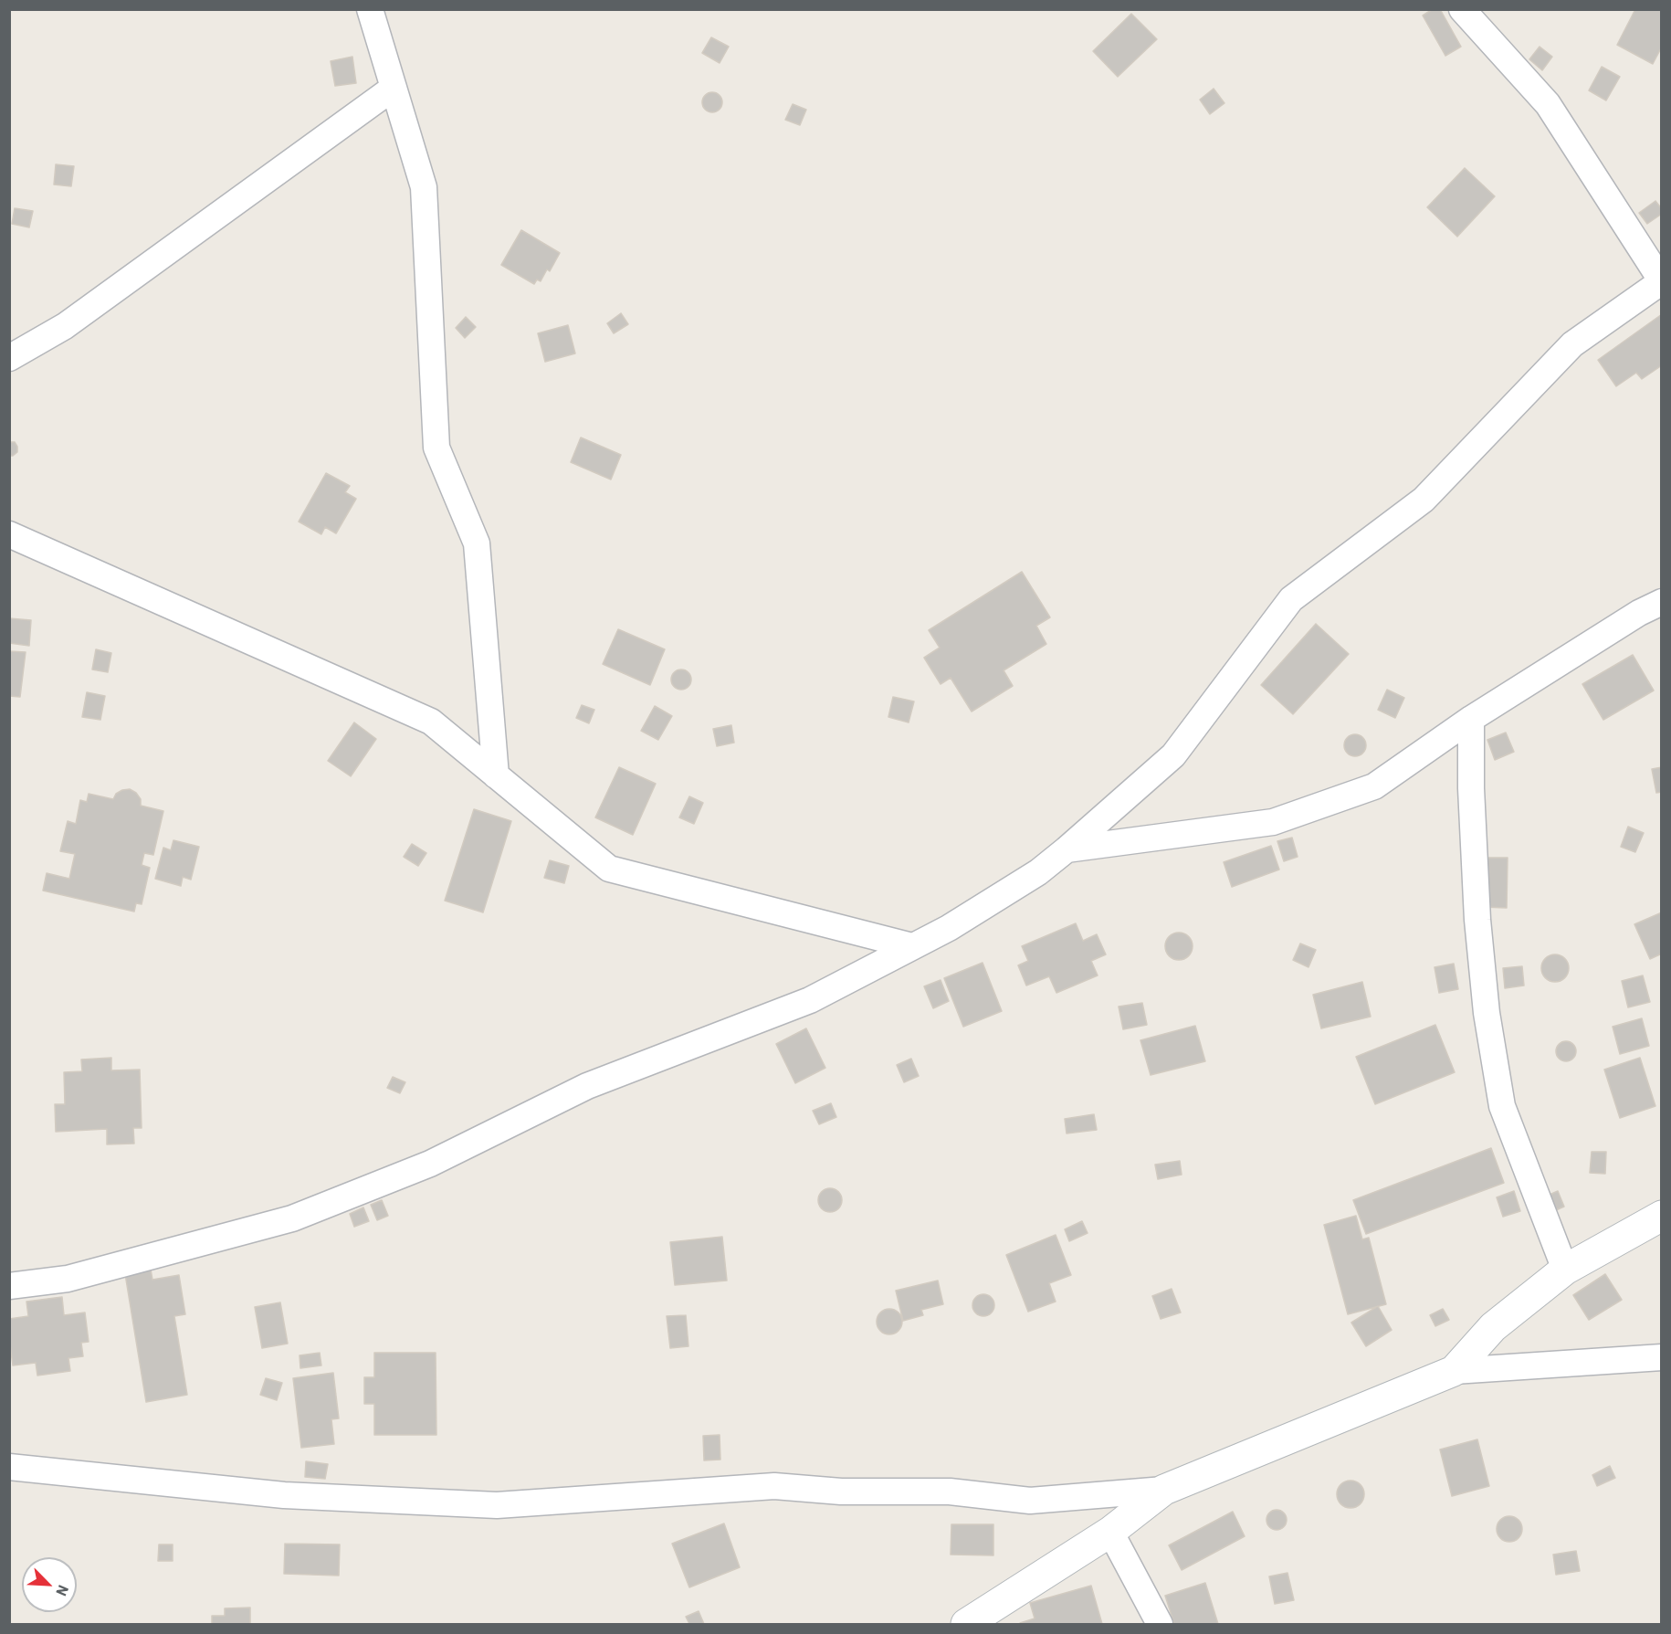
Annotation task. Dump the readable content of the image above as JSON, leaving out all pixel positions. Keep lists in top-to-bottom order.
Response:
{
  "north": "bottom right"
}
